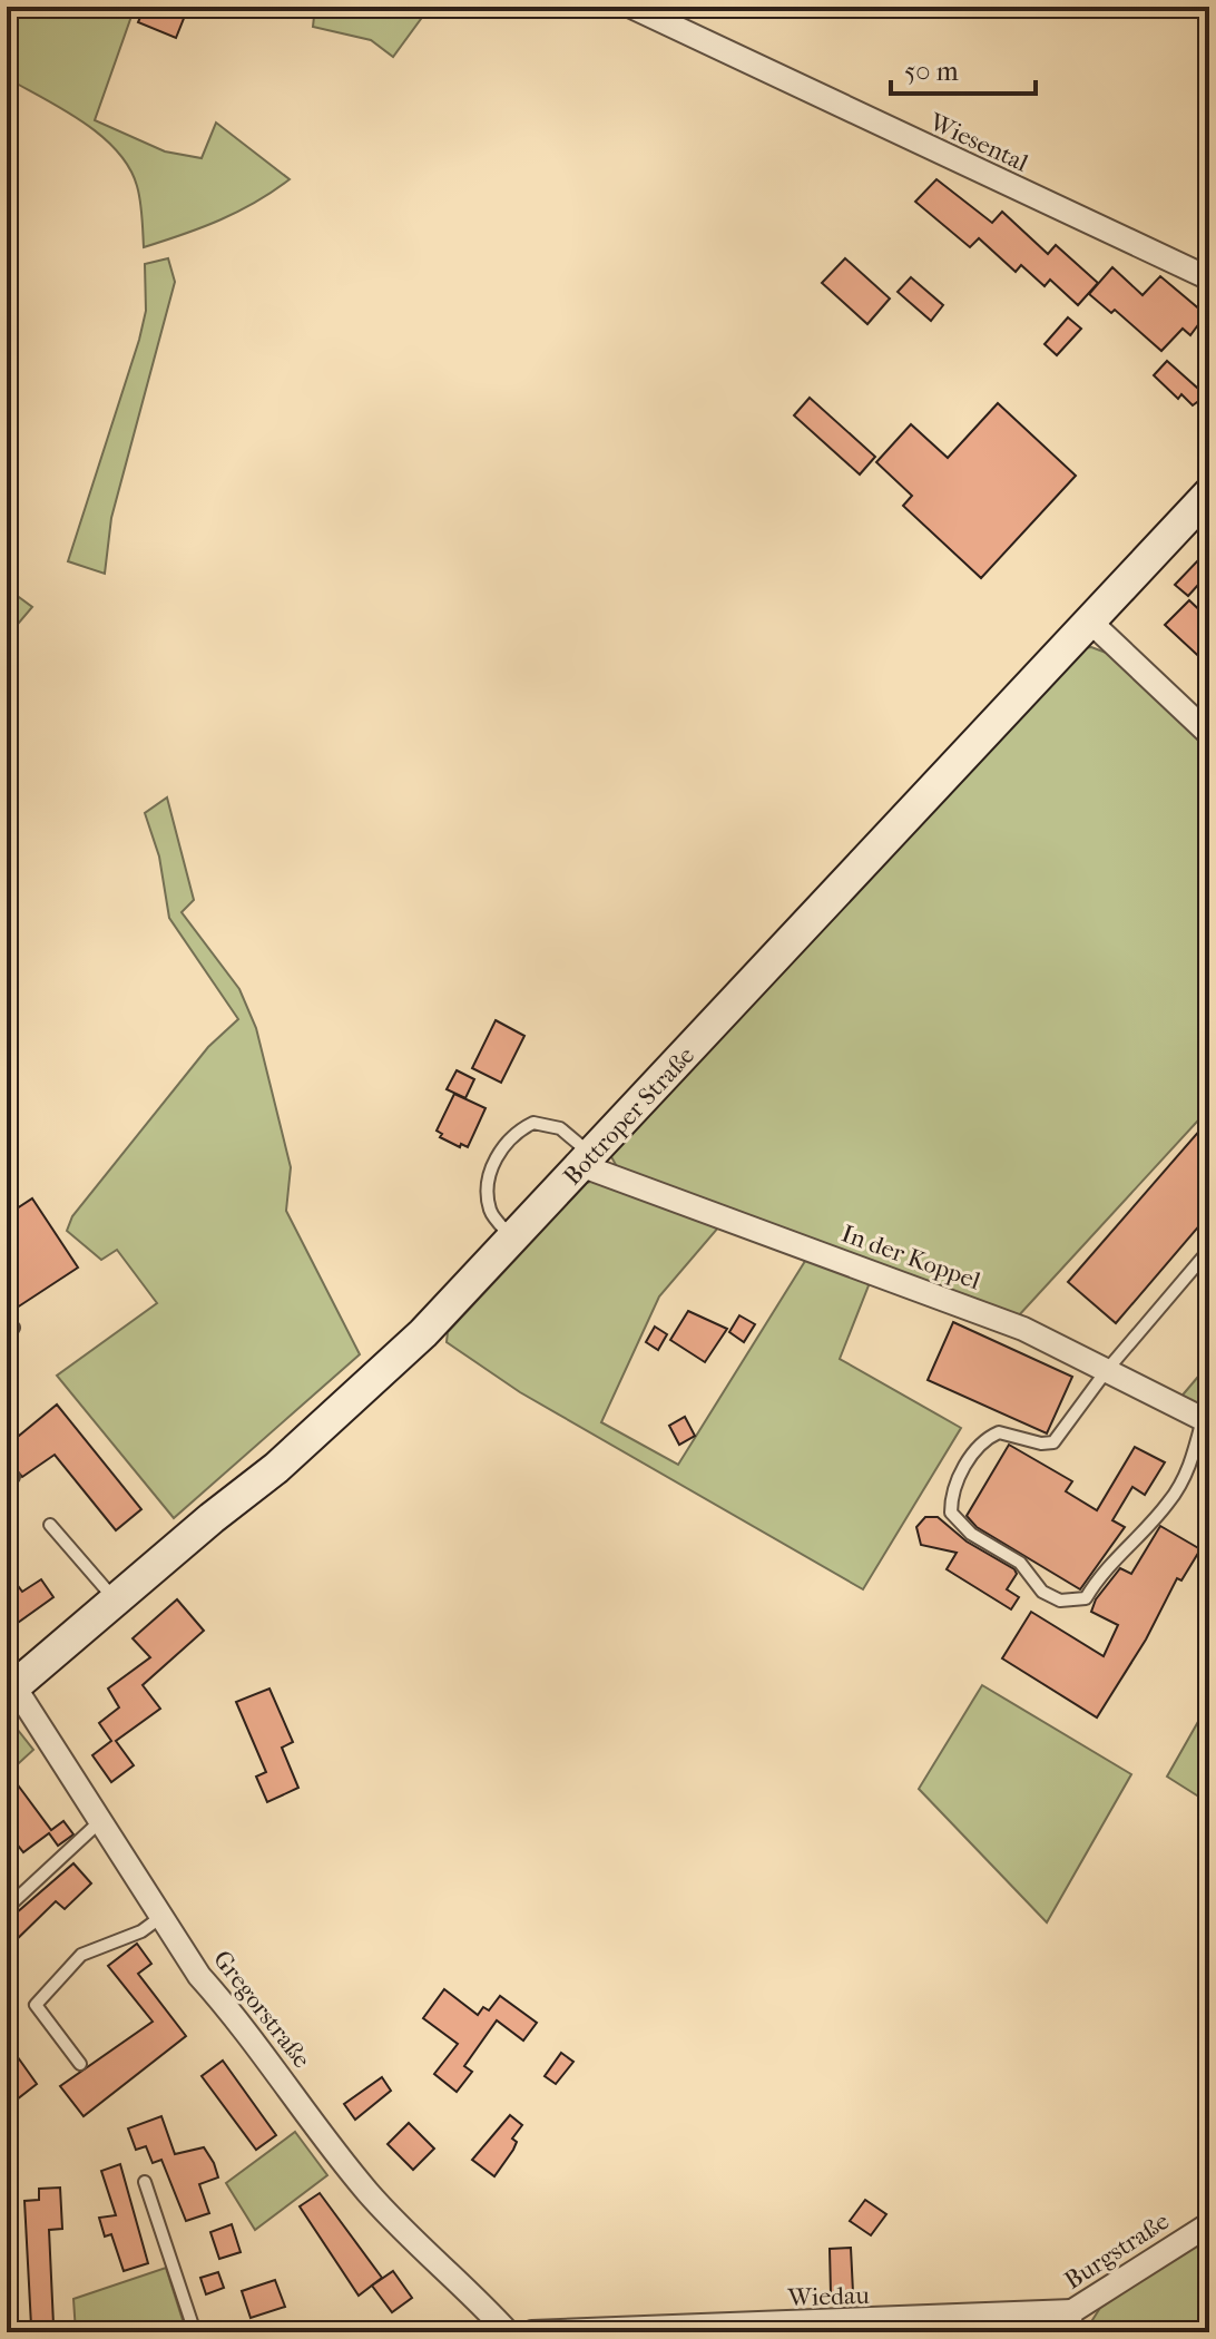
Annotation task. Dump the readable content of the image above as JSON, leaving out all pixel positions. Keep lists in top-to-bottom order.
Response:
{
  "streets": {
    "main road": ["Bottroper Straße"],
    "street": [
      "Wiesental",
      "In der Koppel",
      "Gregorstraße",
      "Burgstraße",
      "Wiedau"
    ]
  },
  "crossings": [
    ["Bottroper Straße", "In der Koppel"],
    ["Bottroper Straße", "Gregorstraße"],
    ["Burgstraße", "Wiedau"]
  ],
  "scale_bar": "50 m"
}
